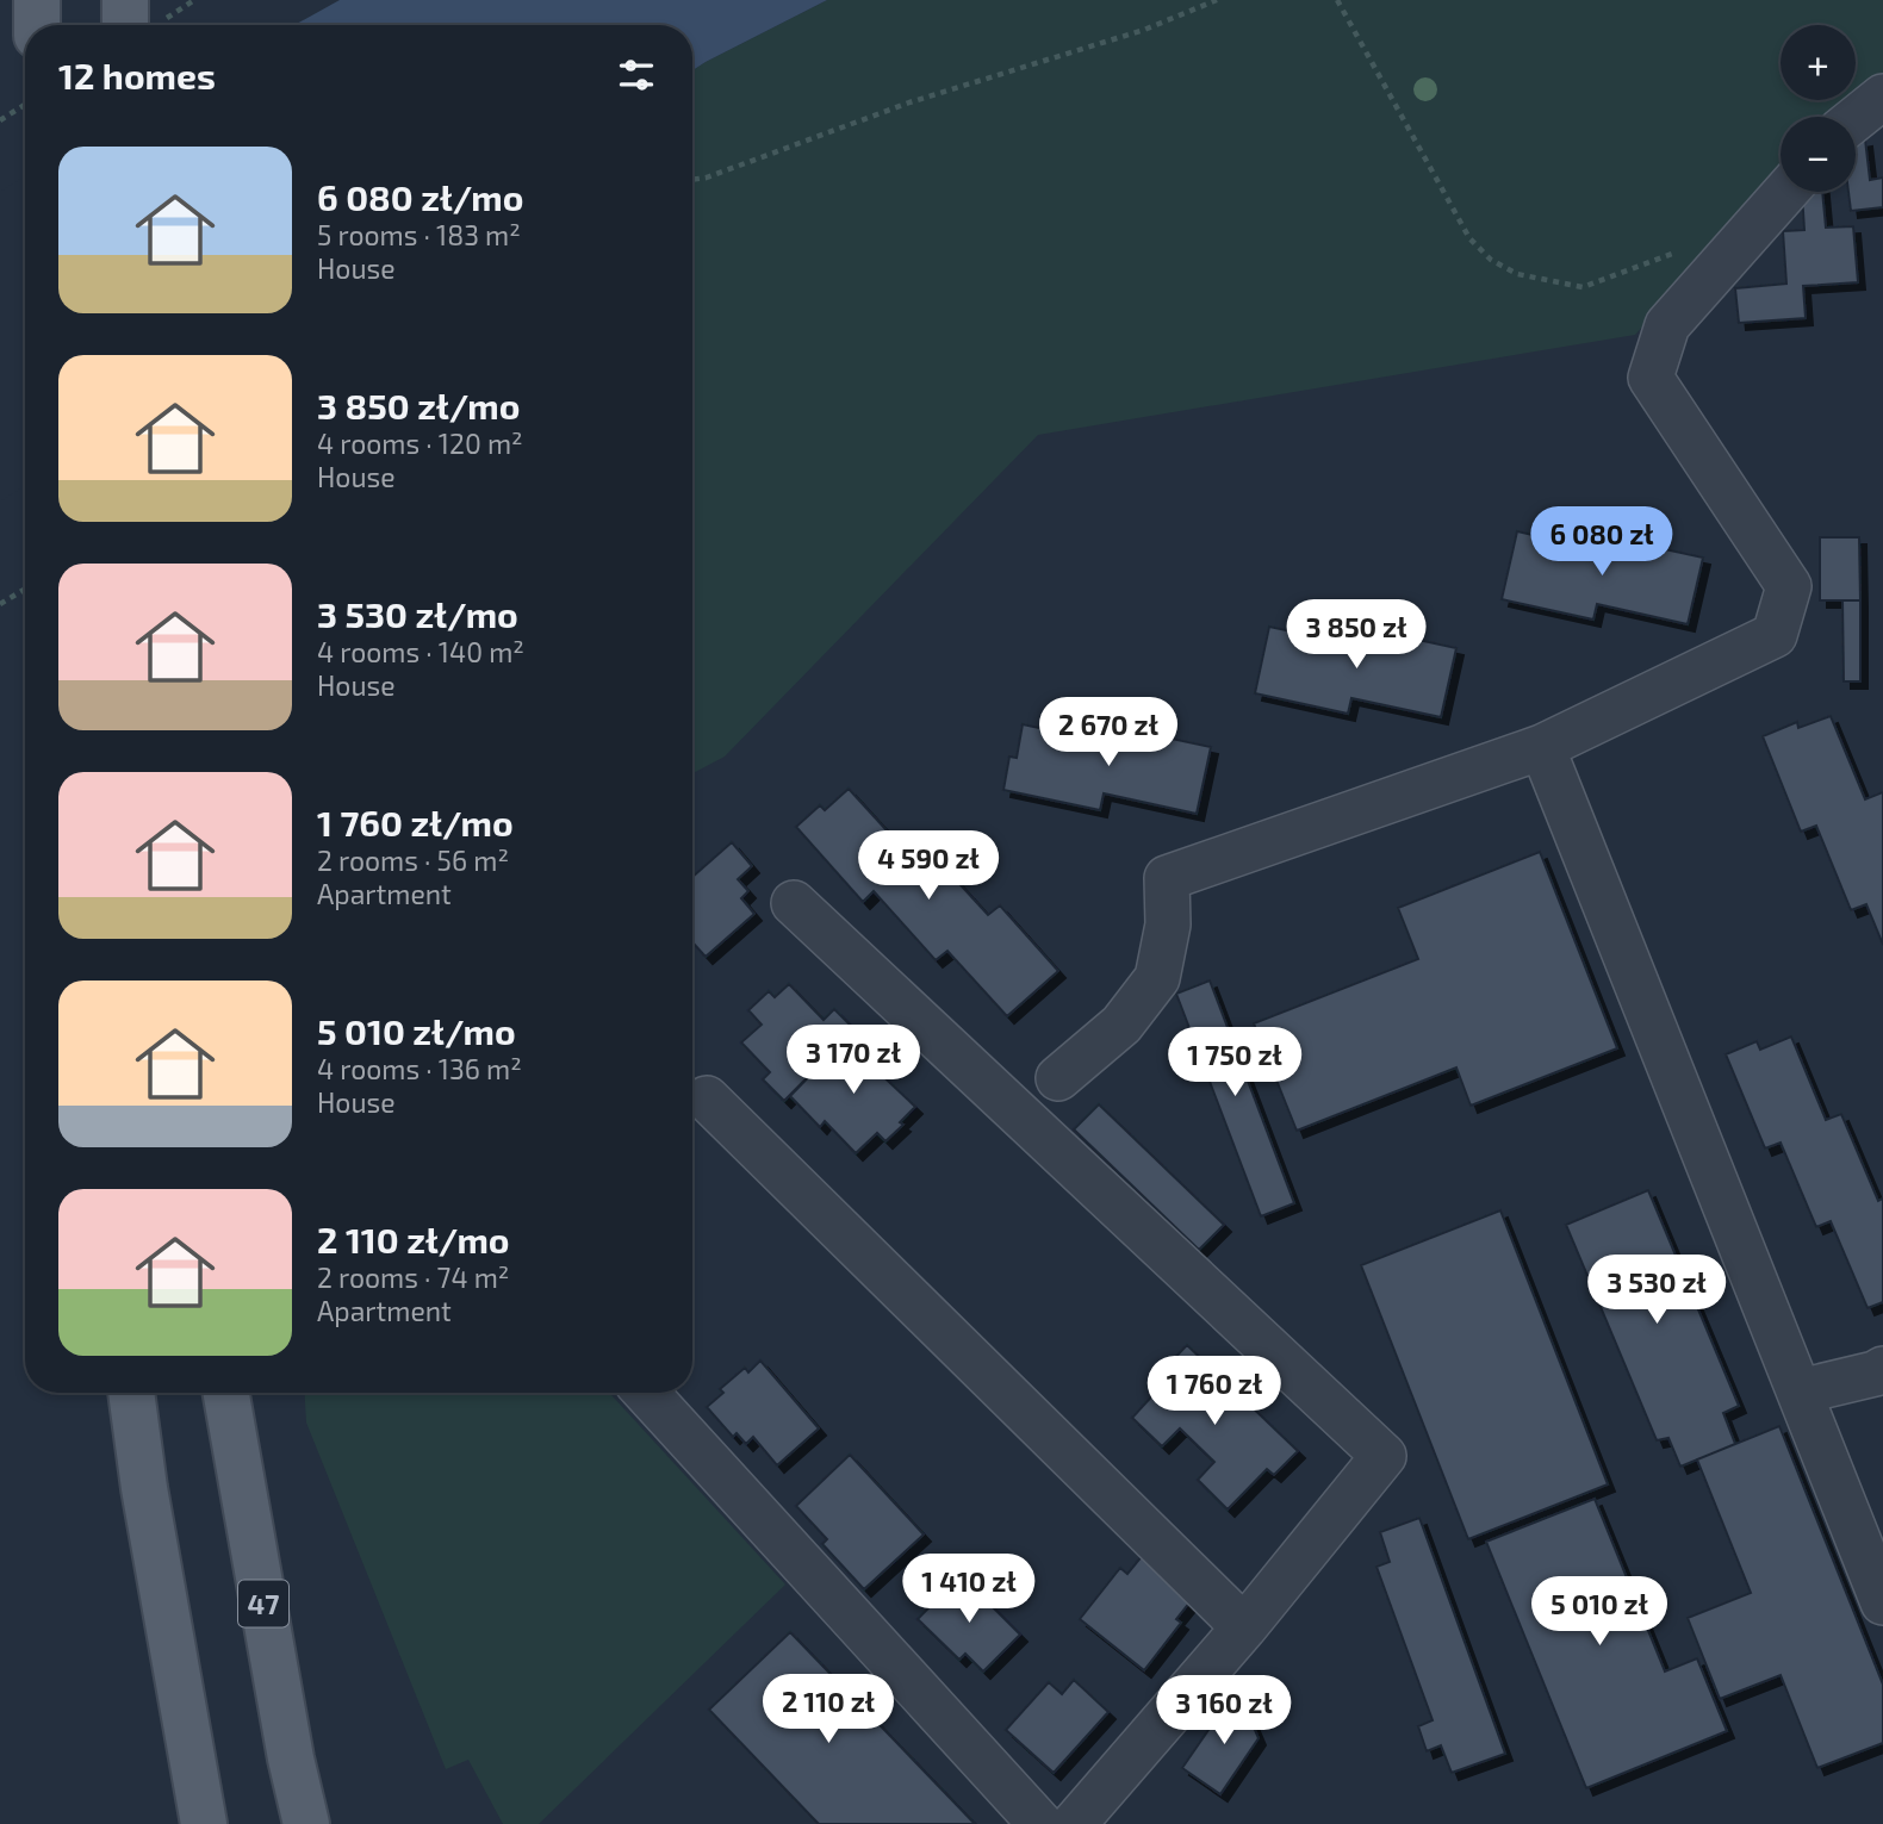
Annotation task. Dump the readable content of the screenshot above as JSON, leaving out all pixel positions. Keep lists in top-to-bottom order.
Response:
{
  "streets": {
    "main road": ["47"]
  },
  "page": {
    "map_buttons": ["+", "−"],
    "heading": "12 homes",
    "list": [
      {
        "name": "6 080 zł/mo",
        "note": "5 rooms · 183 m² · House"
      },
      {
        "name": "3 850 zł/mo",
        "note": "4 rooms · 120 m² · House"
      },
      {
        "name": "3 530 zł/mo",
        "note": "4 rooms · 140 m² · House"
      },
      {
        "name": "1 760 zł/mo",
        "note": "2 rooms · 56 m² · Apartment"
      },
      {
        "name": "5 010 zł/mo",
        "note": "4 rooms · 136 m² · House"
      },
      {
        "name": "2 110 zł/mo",
        "note": "2 rooms · 74 m² · Apartment"
      }
    ],
    "price": [
      "6 080 zł",
      "3 850 zł",
      "2 670 zł",
      "4 590 zł",
      "3 170 zł",
      "1 750 zł",
      "3 530 zł",
      "1 760 zł",
      "1 410 zł",
      "5 010 zł",
      "2 110 zł",
      "3 160 zł"
    ]
  }
}
